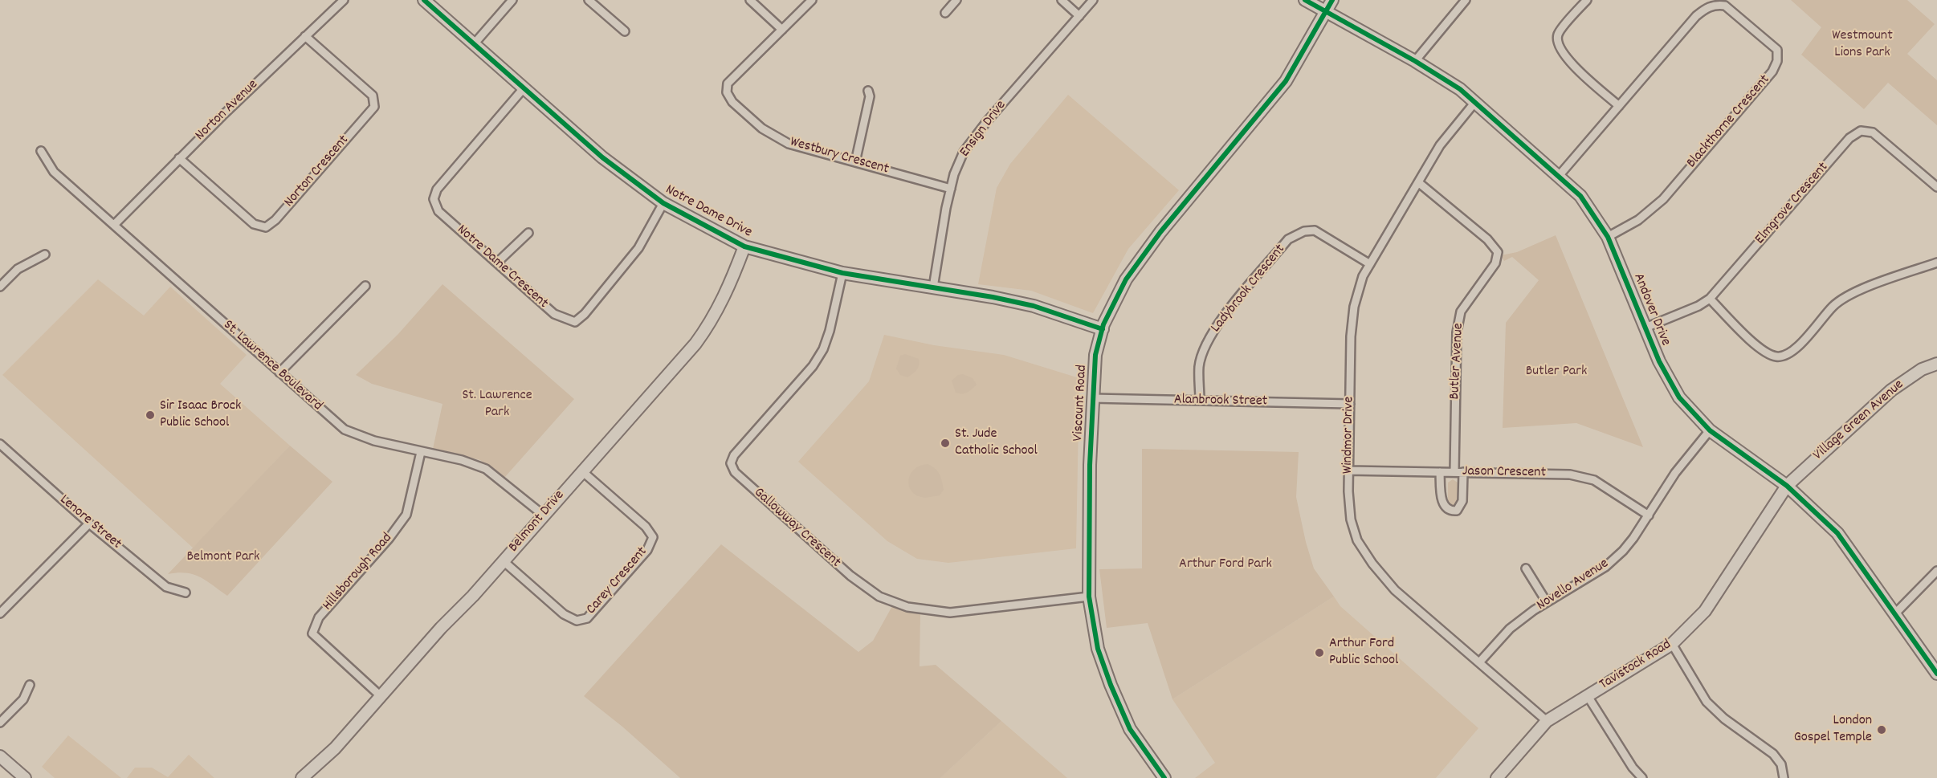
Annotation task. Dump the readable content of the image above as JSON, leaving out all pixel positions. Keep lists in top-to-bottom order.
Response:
{
  "streets": {
    "street": [
      "Norton Avenue",
      "Blackthorne Crescent",
      "Ensign Drive",
      "Westbury Crescent",
      "Norton Crescent",
      "Elmgrove Crescent",
      "Notre Dame Drive",
      "Notre Dame Crescent",
      "Ladybrook Crescent",
      "Andover Drive",
      "Butler Avenue",
      "St. Lawrence Boulevard",
      "Alanbrook Street",
      "Viscount Road",
      "Village Green Avenue",
      "Windmor Drive",
      "Jason Crescent",
      "Belmont Drive",
      "Lenore Street",
      "Gallowway Crescent",
      "Hillsborough Road",
      "Carey Crescent",
      "Novello Avenue",
      "Tavistock Road"
    ]
  },
  "crossings": [
    ["Norton Avenue", "Norton Crescent"],
    ["Norton Avenue", "St. Lawrence Boulevard"],
    ["Blackthorne Crescent", "Andover Drive"],
    ["Ensign Drive", "Westbury Crescent"],
    ["Ensign Drive", "Notre Dame Drive"],
    ["Elmgrove Crescent", "Andover Drive"],
    ["Notre Dame Drive", "Notre Dame Crescent"],
    ["Notre Dame Drive", "Viscount Road"],
    ["Notre Dame Drive", "Belmont Drive"],
    ["Notre Dame Drive", "Gallowway Crescent"],
    ["Ladybrook Crescent", "Alanbrook Street"],
    ["Ladybrook Crescent", "Windmor Drive"],
    ["Andover Drive", "Viscount Road"],
    ["Andover Drive", "Village Green Avenue"],
    ["Andover Drive", "Windmor Drive"],
    ["Andover Drive", "Novello Avenue"],
    ["Andover Drive", "Tavistock Road"],
    ["Butler Avenue", "Windmor Drive"],
    ["Butler Avenue", "Jason Crescent"],
    ["St. Lawrence Boulevard", "Belmont Drive"],
    ["St. Lawrence Boulevard", "Hillsborough Road"],
    ["Alanbrook Street", "Viscount Road"],
    ["Alanbrook Street", "Windmor Drive"],
    ["Viscount Road", "Gallowway Crescent"],
    ["Village Green Avenue", "Tavistock Road"],
    ["Windmor Drive", "Jason Crescent"],
    ["Windmor Drive", "Novello Avenue"],
    ["Windmor Drive", "Tavistock Road"],
    ["Jason Crescent", "Novello Avenue"],
    ["Belmont Drive", "Hillsborough Road"],
    ["Belmont Drive", "Carey Crescent"]
  ],
  "parks": [
    "Westmount Lions Park",
    "Butler Park",
    "St. Lawrence Park",
    "Belmont Park",
    "Arthur Ford Park"
  ],
  "places": [
    "Sir Isaac Brock Public School",
    "St. Jude Catholic School",
    "Arthur Ford Public School",
    "London Gospel Temple"
  ]
}
